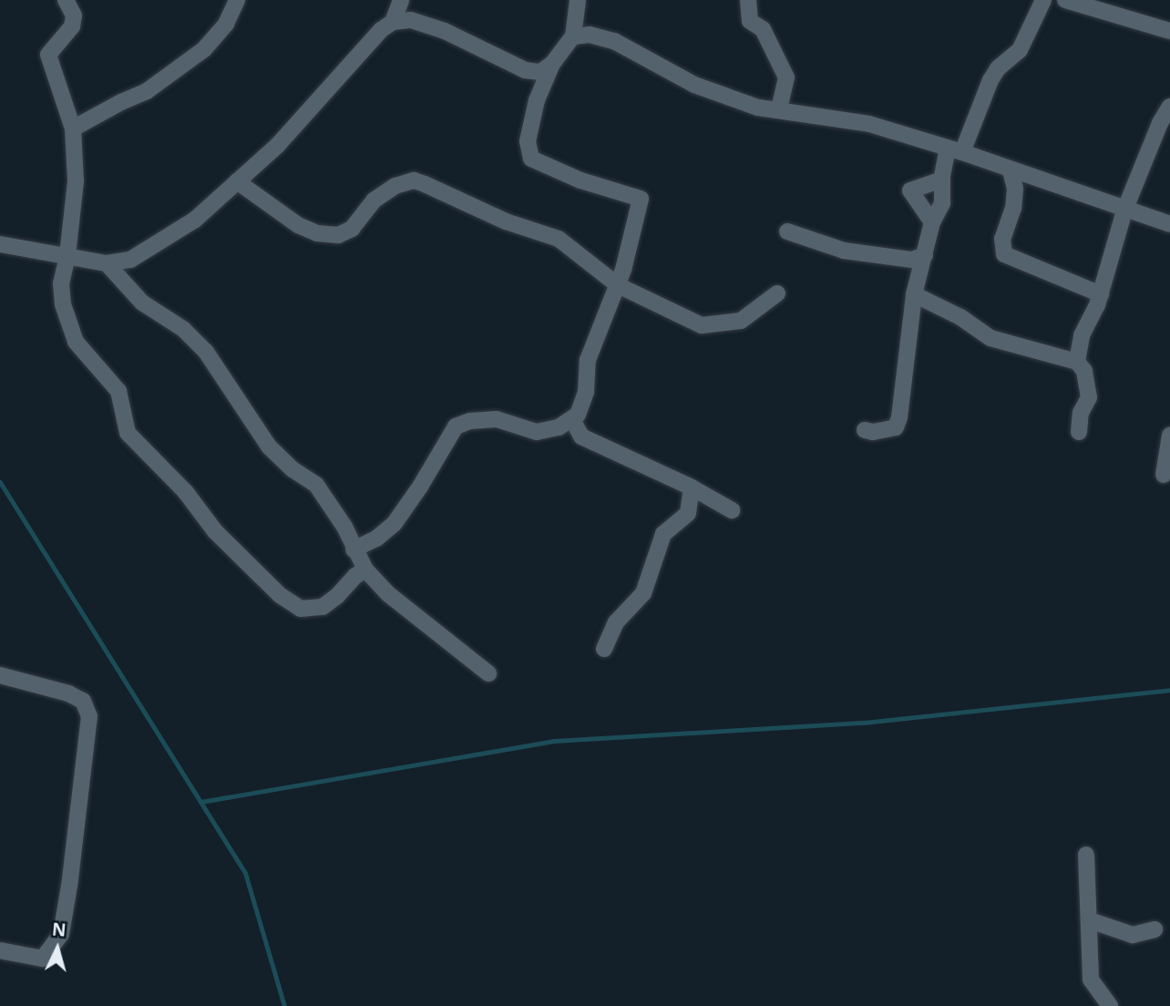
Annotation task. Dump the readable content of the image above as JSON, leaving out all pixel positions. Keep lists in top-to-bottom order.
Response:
{
  "north": "top"
}
